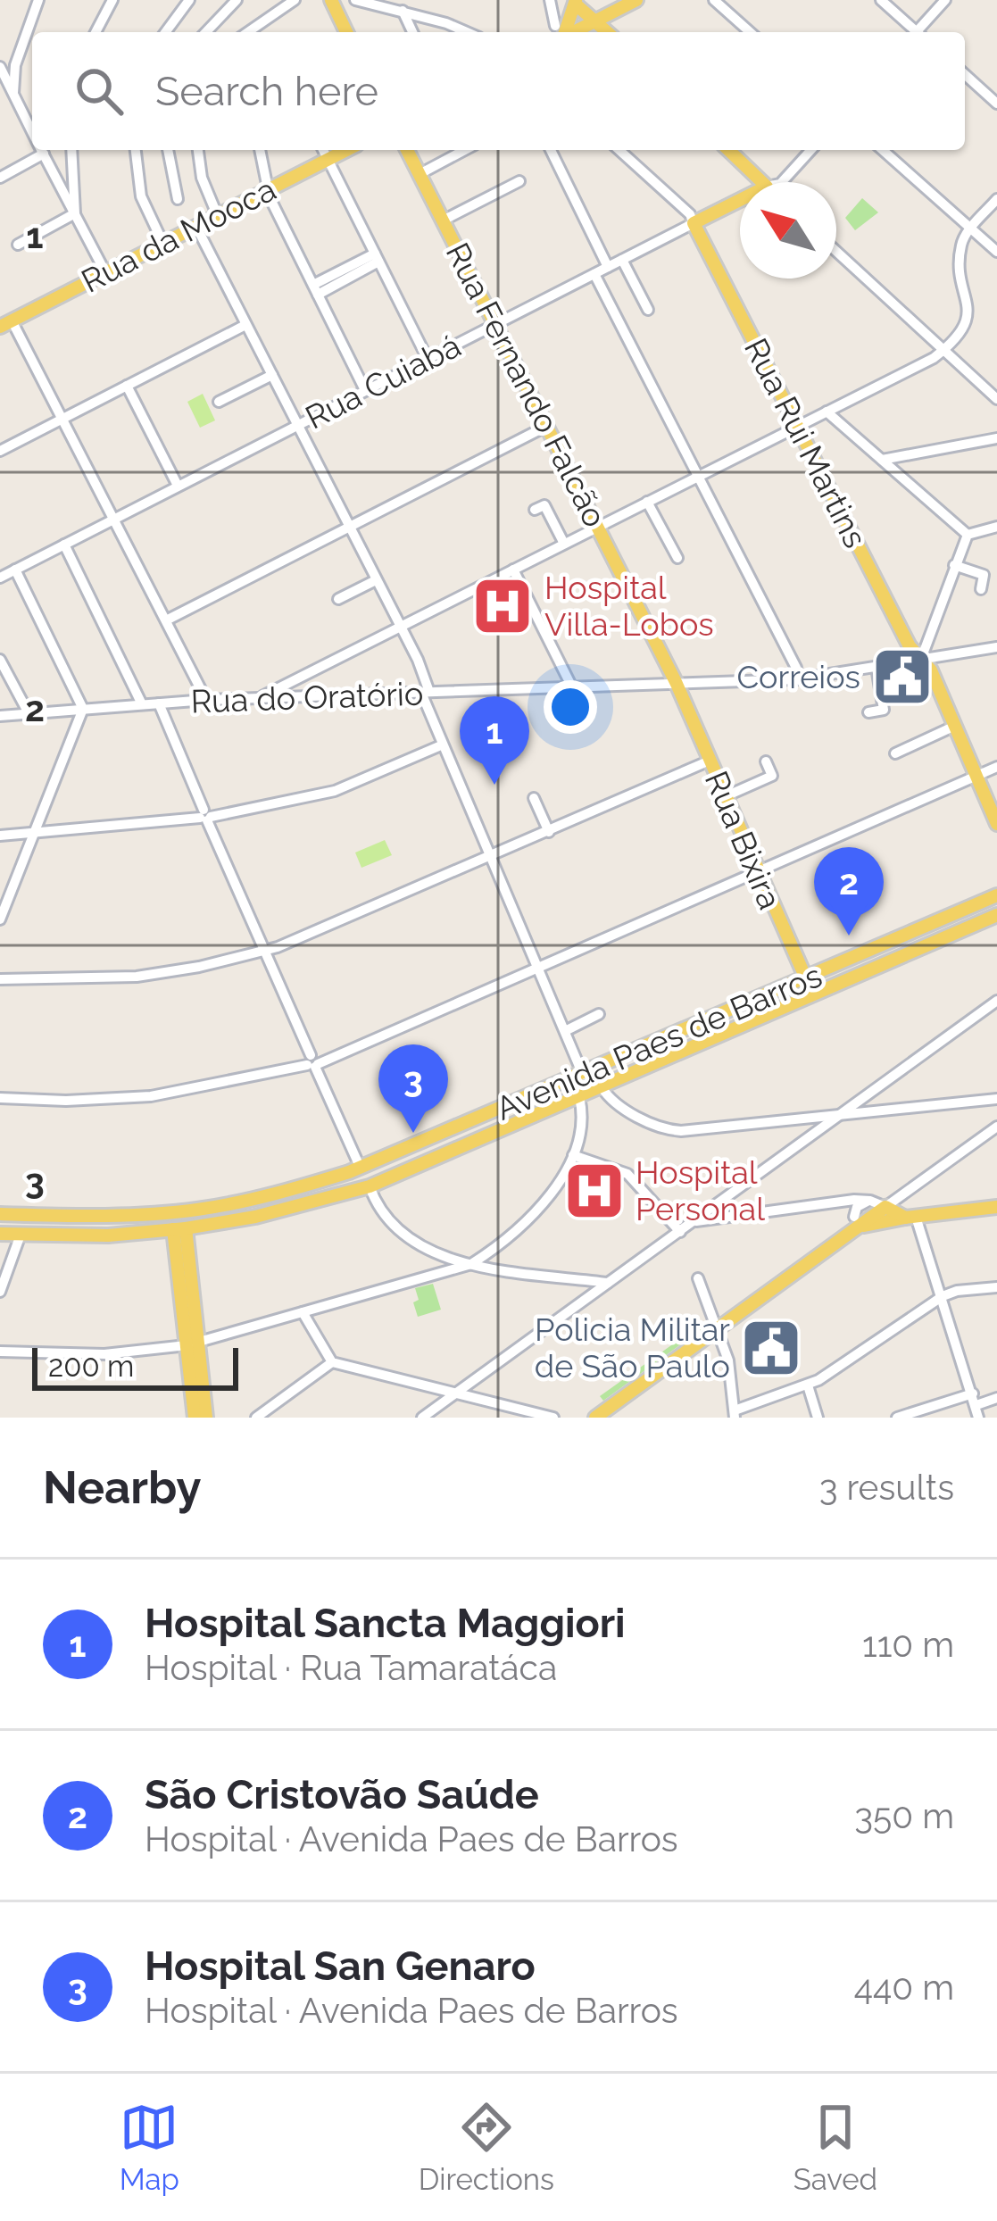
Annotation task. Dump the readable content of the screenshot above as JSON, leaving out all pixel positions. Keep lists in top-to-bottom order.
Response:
{
  "streets": {
    "main road": [
      "Rua da Mooca",
      "Rua Cuiabá",
      "Rua Fernando Falcão",
      "Rua Rui Martins",
      "Rua Bixira",
      "Avenida Paes de Barros"
    ],
    "street": ["Rua do Oratório"]
  },
  "crossings": [
    ["Rua Cuiabá", "Rua Fernando Falcão"],
    ["Rua Cuiabá", "Rua Rui Martins"],
    ["Rua Fernando Falcão", "Rua do Oratório"],
    ["Rua Fernando Falcão", "Rua Bixira"],
    ["Rua Rui Martins", "Rua do Oratório"],
    ["Rua do Oratório", "Rua Bixira"],
    ["Rua Bixira", "Avenida Paes de Barros"]
  ],
  "places": {
    "hospital": ["Hospital Villa-Lobos", "Hospital Personal"],
    "public building": ["Correios", "Policia Militar de São Paulo"]
  },
  "scale_bar": "200 m",
  "north": "top left",
  "page": {
    "search": "Search here",
    "pins": ["1", "2", "3"],
    "scale": "200 m",
    "heading": ["Nearby", "3 results"],
    "list": [
      {
        "mark": "1",
        "name": "Hospital Sancta Maggiori",
        "note": "Hospital · Rua Tamaratáca",
        "value": "110 m"
      },
      {
        "mark": "2",
        "name": "São Cristovão Saúde",
        "note": "Hospital · Avenida Paes de Barros",
        "value": "350 m"
      },
      {
        "mark": "3",
        "name": "Hospital San Genaro",
        "note": "Hospital · Avenida Paes de Barros",
        "value": "440 m"
      }
    ],
    "nav": ["Map", "Directions", "Saved"]
  },
  "grid": {
    "rows": ["1", "2", "3"]
  }
}
